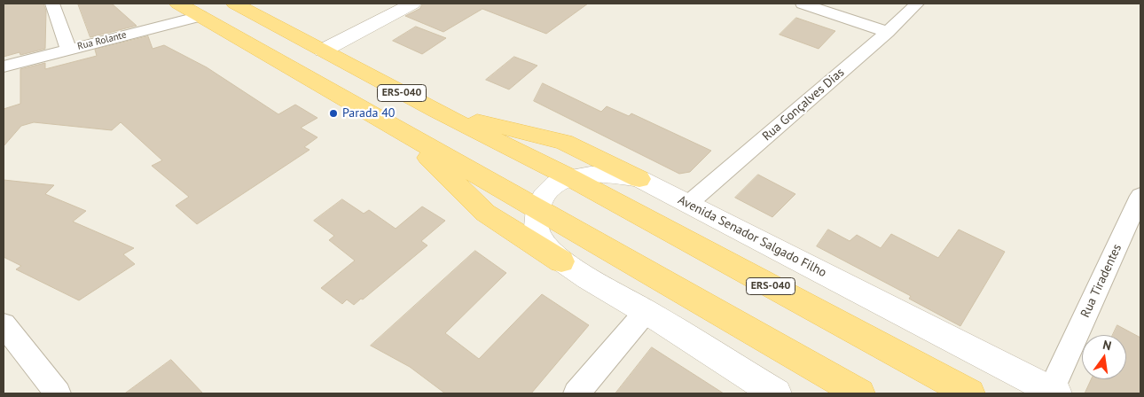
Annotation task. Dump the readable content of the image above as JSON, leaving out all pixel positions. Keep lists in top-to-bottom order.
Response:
{
  "streets": {
    "main road": ["ERS-040", "Avenida Senador Salgado Filho"],
    "street": ["Rua Rolante", "Rua Gonçalves Dias", "Rua Tiradentes"]
  },
  "crossings": [
    ["Rua Rolante", "ERS-040"],
    ["Rua Gonçalves Dias", "Avenida Senador Salgado Filho"],
    ["Avenida Senador Salgado Filho", "Rua Tiradentes"]
  ],
  "places": ["Parada 40"],
  "north": "top"
}
